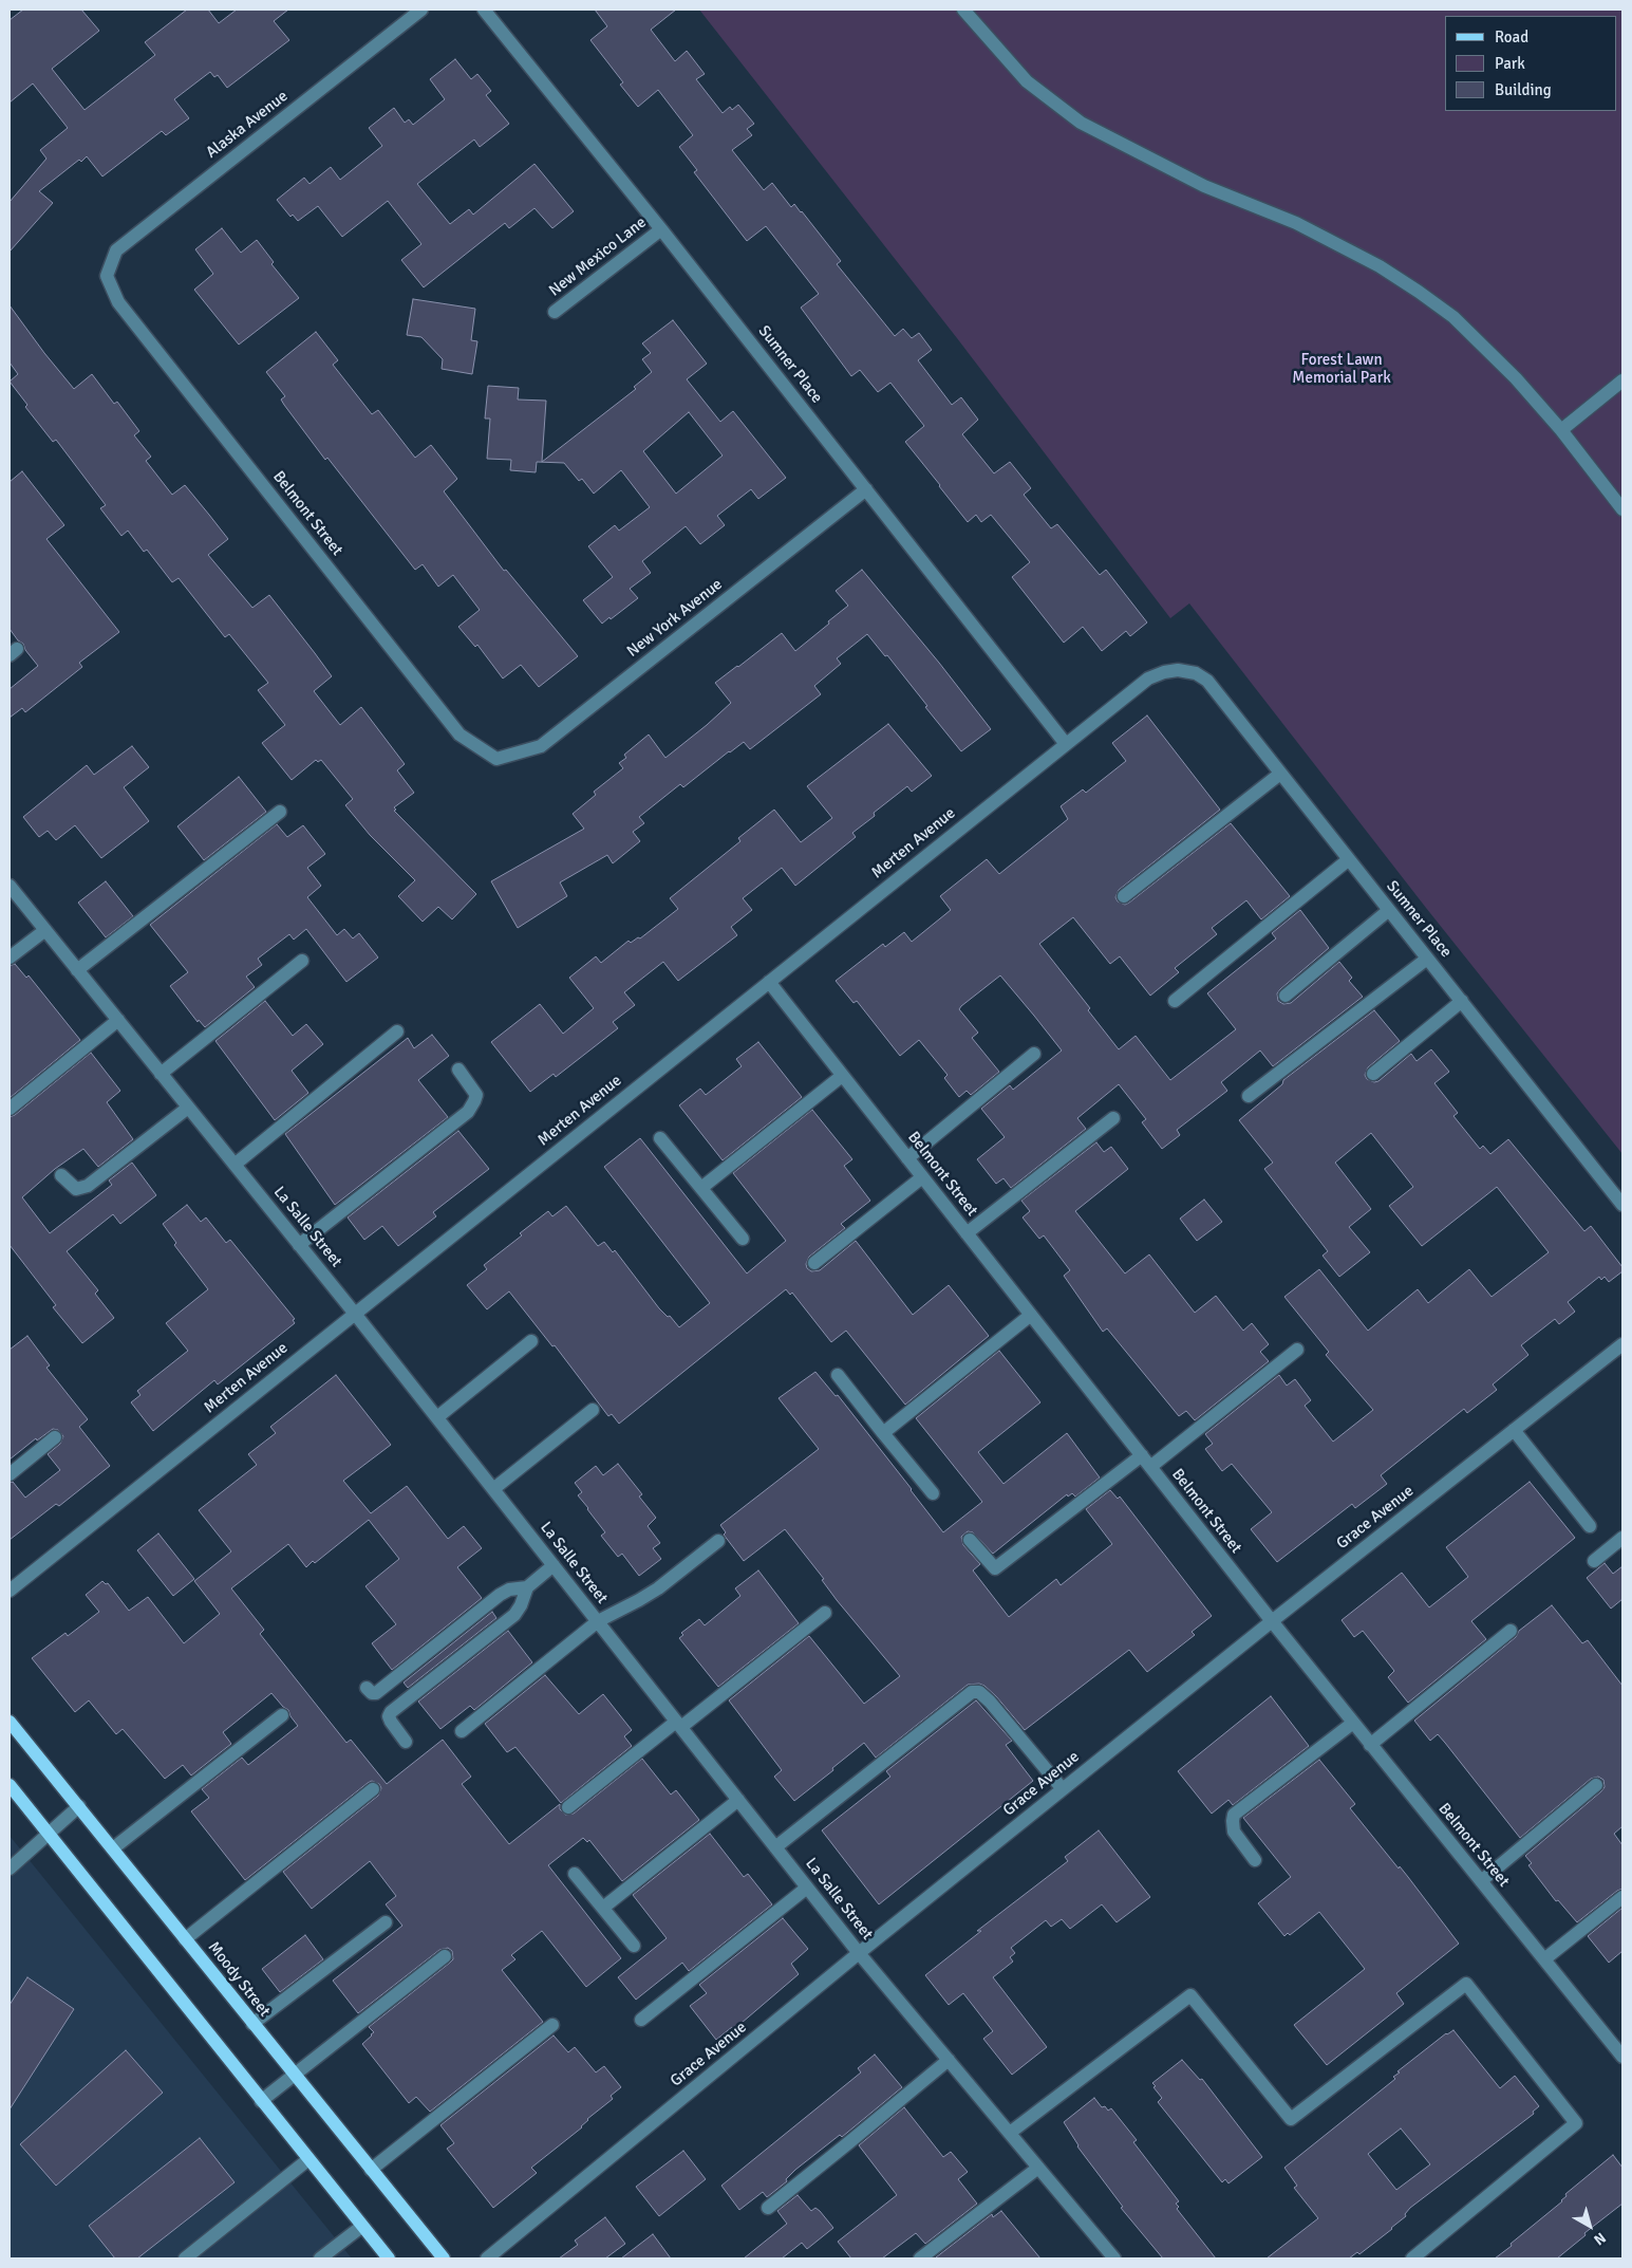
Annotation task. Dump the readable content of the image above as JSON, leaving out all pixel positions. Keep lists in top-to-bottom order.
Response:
{
  "streets": {
    "main road": ["Moody Street"],
    "street": [
      "Alaska Avenue",
      "New Mexico Lane",
      "Sumner Place",
      "Belmont Street",
      "New York Avenue",
      "Merten Avenue",
      "La Salle Street",
      "Grace Avenue"
    ]
  },
  "crossings": [
    ["Alaska Avenue", "Belmont Street"],
    ["New Mexico Lane", "Sumner Place"],
    ["Sumner Place", "New York Avenue"],
    ["Sumner Place", "Merten Avenue"],
    ["Belmont Street", "New York Avenue"],
    ["Belmont Street", "Merten Avenue"],
    ["Belmont Street", "Grace Avenue"],
    ["Merten Avenue", "La Salle Street"],
    ["La Salle Street", "Grace Avenue"]
  ],
  "parks": ["Forest Lawn Memorial Park"],
  "legend": ["Road", "Park", "Building"],
  "north": "bottom right"
}
